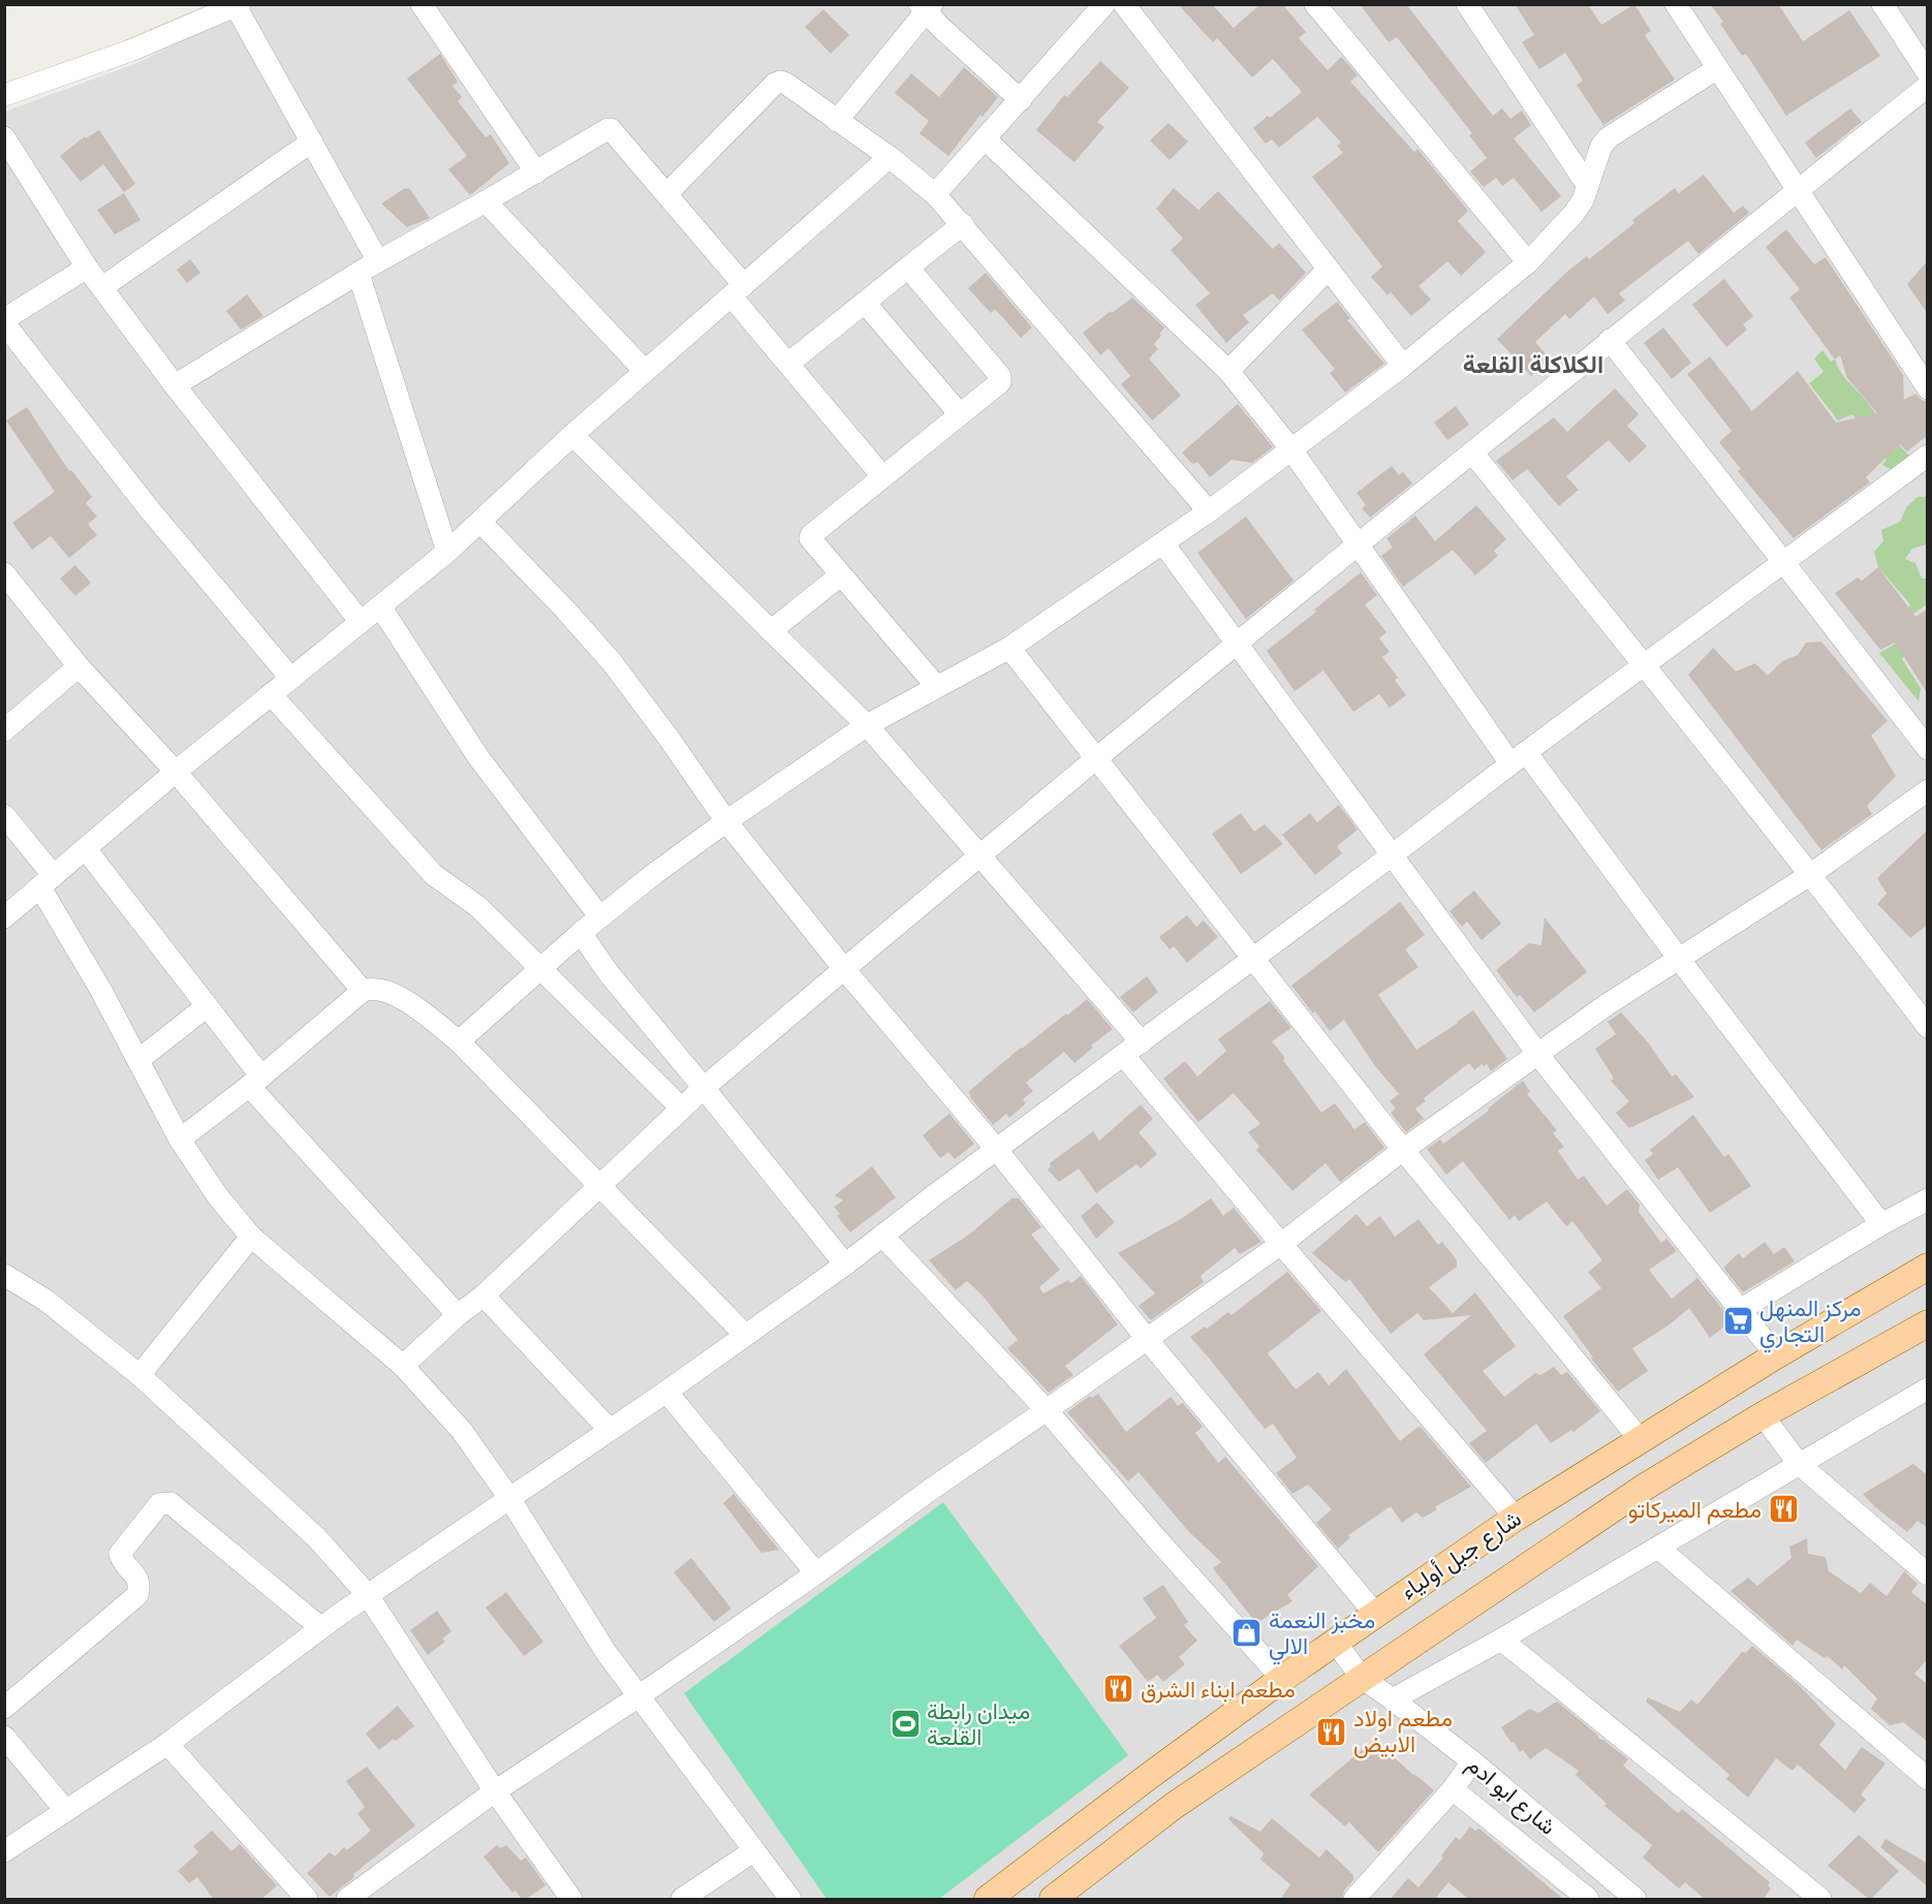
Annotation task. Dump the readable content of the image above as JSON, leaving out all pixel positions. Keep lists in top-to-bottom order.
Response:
{
  "streets": {
    "main road": ["شارع جبل أولياء"],
    "street": ["شارع ابو ادم"]
  },
  "crossings": [
    ["شارع جبل أولياء", "شارع ابو ادم"]
  ],
  "districts": ["الكلاكلة القلعة"],
  "places": {
    "supermarket": ["مركز المنهل التجاري"],
    "restaurant": ["مطعم الميركاتو", "مطعم ابناء الشرق", "مطعم اولاد الابيض"],
    "shop": ["مخبز النعمة الالي"],
    "sports": ["ميدان رابطة القلعة"]
  }
}
